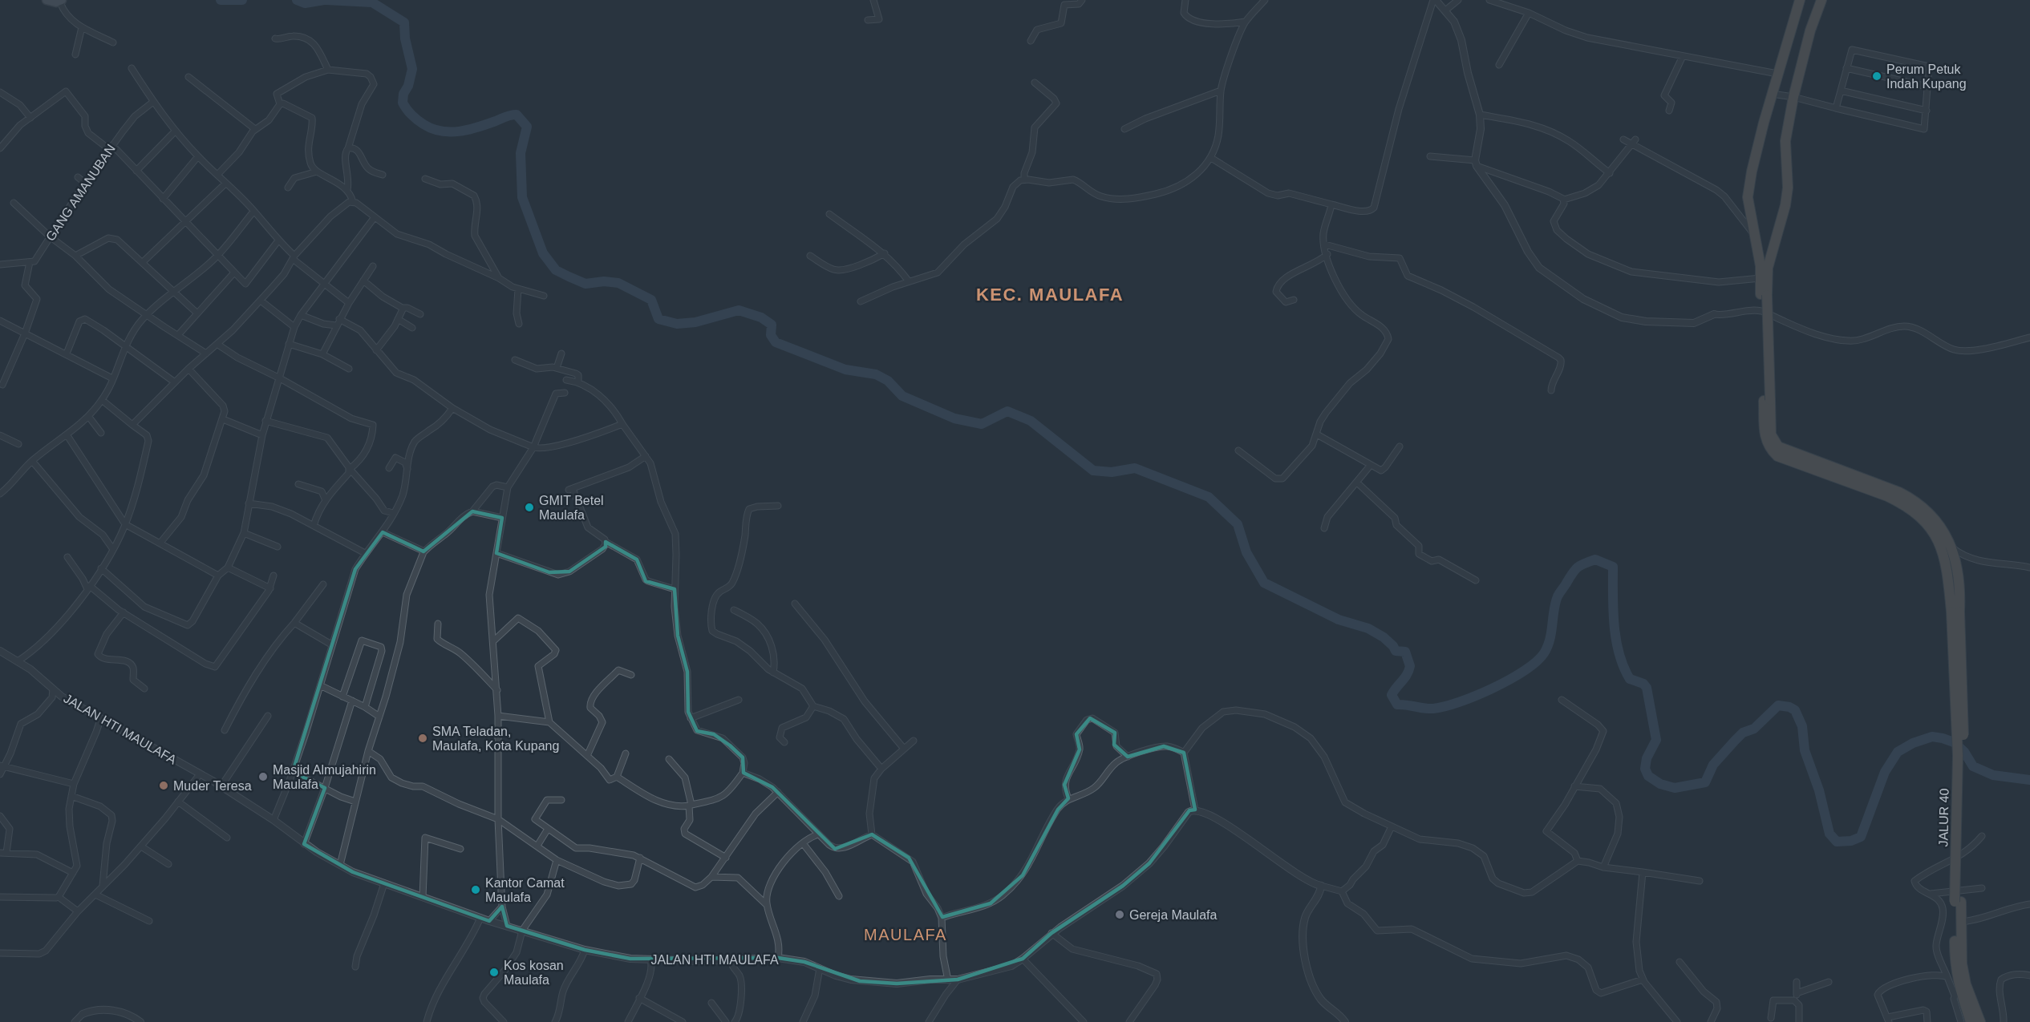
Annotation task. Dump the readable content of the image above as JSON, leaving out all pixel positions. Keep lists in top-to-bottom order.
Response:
{
  "streets": {
    "highway": ["JALUR 40"],
    "street": ["GANG AMANUBAN", "JALAN HTI MAULAFA"]
  },
  "districts": ["KEC. MAULAFA", "MAULAFA"],
  "places": [
    "Perum Petuk Indah Kupang",
    "GMIT Betel Maulafa",
    "SMA Teladan, Maulafa, Kota Kupang",
    "Masjid Almujahirin Maulafa",
    "Muder Teresa",
    "Kantor Camat Maulafa",
    "Gereja Maulafa",
    "Kos kosan Maulafa"
  ]
}
